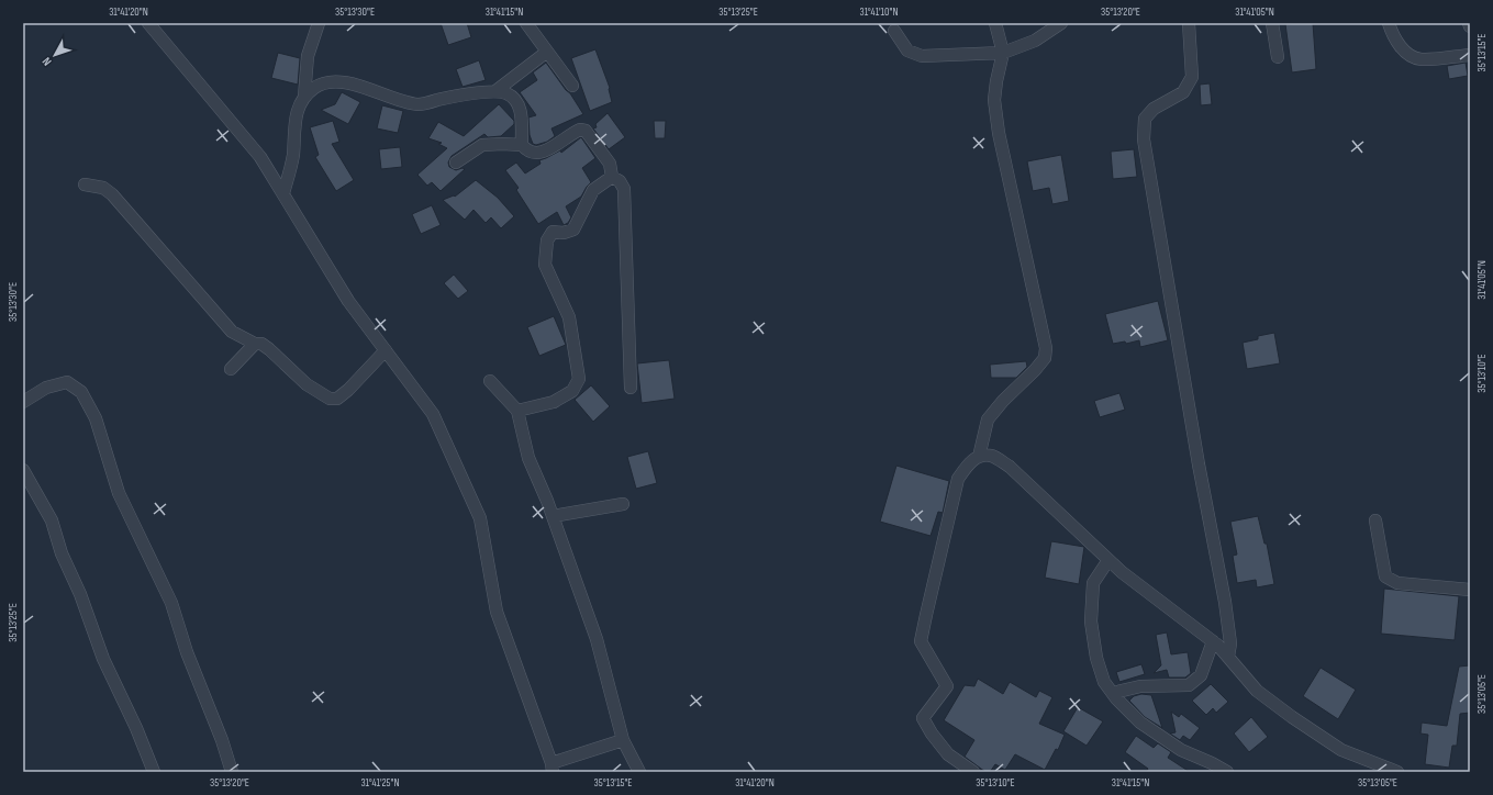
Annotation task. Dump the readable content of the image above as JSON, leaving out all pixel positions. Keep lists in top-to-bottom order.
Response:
{
  "north": "bottom left",
  "coordinates": [
    "31°41'20\"N",
    "35°13'30\"E",
    "31°41'15\"N",
    "35°13'25\"E",
    "31°41'10\"N",
    "35°13'20\"E",
    "31°41'05\"N",
    "35°13'15\"E",
    "35°13'10\"E",
    "35°13'05\"E",
    "31°41'25\"N"
  ]
}
